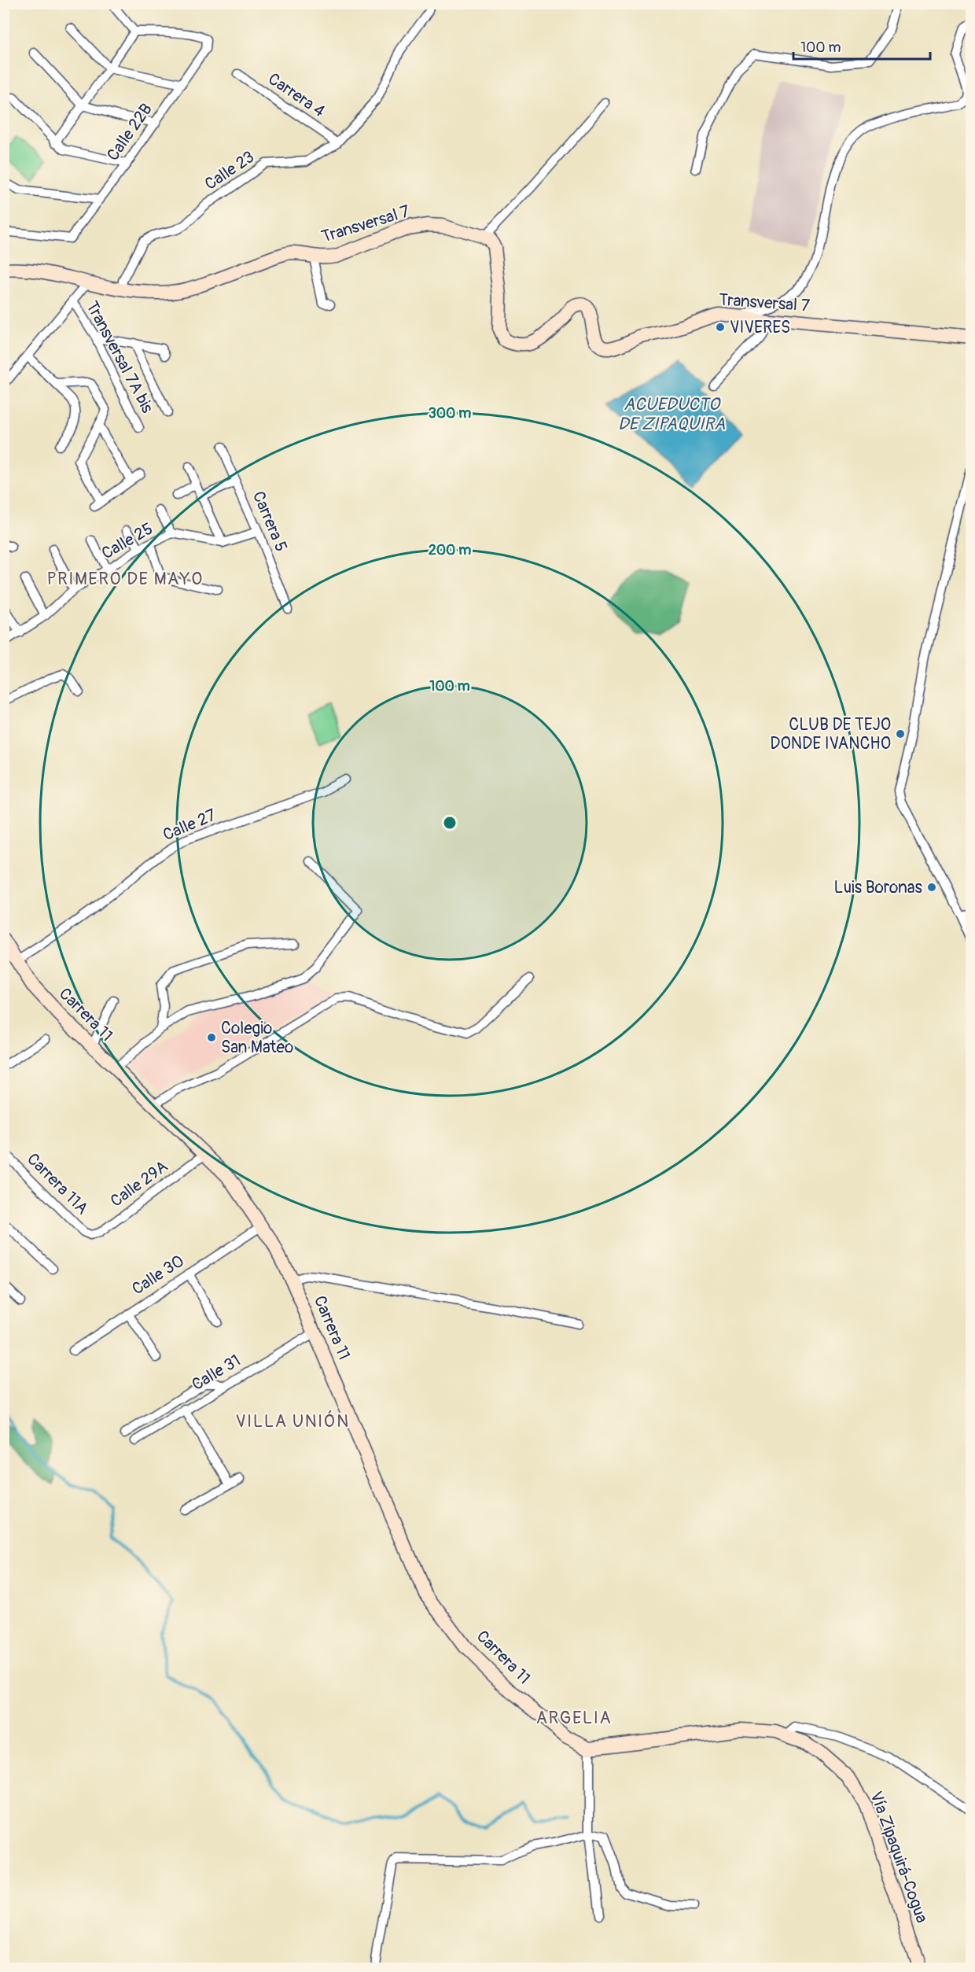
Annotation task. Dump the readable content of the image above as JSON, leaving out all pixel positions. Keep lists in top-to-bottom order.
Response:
{
  "streets": {
    "street": [
      "Carrera 4",
      "Calle 22B",
      "Calle 23",
      "Transversal 7",
      "Transversal 7A bis",
      "Carrera 5",
      "Calle 25",
      "Calle 27",
      "Carrera 11",
      "Carrera 11A",
      "Calle 29A",
      "Calle 30",
      "Calle 31",
      "Vía Zipaquirá-Cogua"
    ]
  },
  "crossings": [
    ["Carrera 4", "Calle 23"],
    ["Calle 23", "Transversal 7"],
    ["Carrera 5", "Calle 25"],
    ["Calle 27", "Carrera 11"],
    ["Carrera 11", "Calle 29A"],
    ["Carrera 11", "Calle 30"],
    ["Carrera 11", "Calle 31"],
    ["Carrera 11", "Vía Zipaquirá-Cogua"],
    ["Carrera 11A", "Calle 29A"]
  ],
  "districts": ["PRIMERO DE MAYO", "VILLA UNIÓN", "ARGELIA"],
  "water": ["ACUEDUCTO DE ZIPAQUIRA"],
  "places": [
    "VIVERES",
    "CLUB DE TEJO DONDE IVANCHO",
    "Luis Boronas",
    "Colegio San Mateo"
  ],
  "scale_bar": "100 m",
  "rings": ["300 m", "200 m", "100 m"]
}
